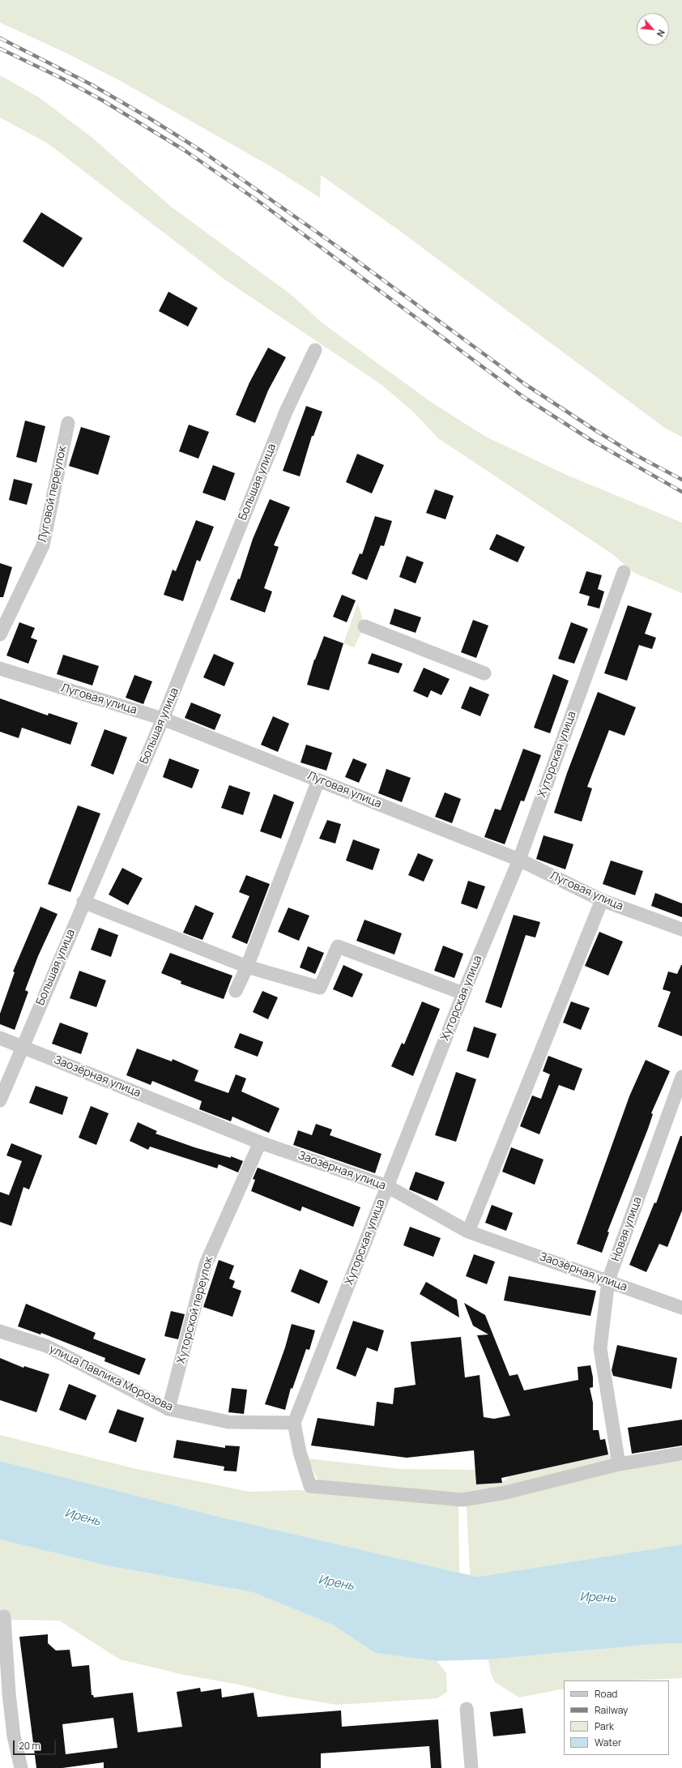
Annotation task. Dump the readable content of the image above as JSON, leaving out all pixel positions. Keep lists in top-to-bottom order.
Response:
{
  "streets": {
    "street": [
      "Большая улица",
      "Луговой переулок",
      "Луговая улица",
      "Хуторская улица",
      "Заозёрная улица",
      "Новая улица",
      "Хуторской переулок",
      "улица Павлика Морозова"
    ]
  },
  "crossings": [
    ["Большая улица", "Луговая улица"],
    ["Большая улица", "Заозёрная улица"],
    ["Луговая улица", "Хуторская улица"],
    ["Хуторская улица", "Заозёрная улица"],
    ["Хуторская улица", "улица Павлика Морозова"],
    ["Заозёрная улица", "Новая улица"],
    ["Заозёрная улица", "Хуторской переулок"],
    ["Хуторской переулок", "улица Павлика Морозова"]
  ],
  "water": ["Ирень"],
  "legend": [
    "Road",
    "Railway",
    "Park",
    "Water"
  ],
  "scale_bar": "20 m",
  "north": "bottom right"
}
